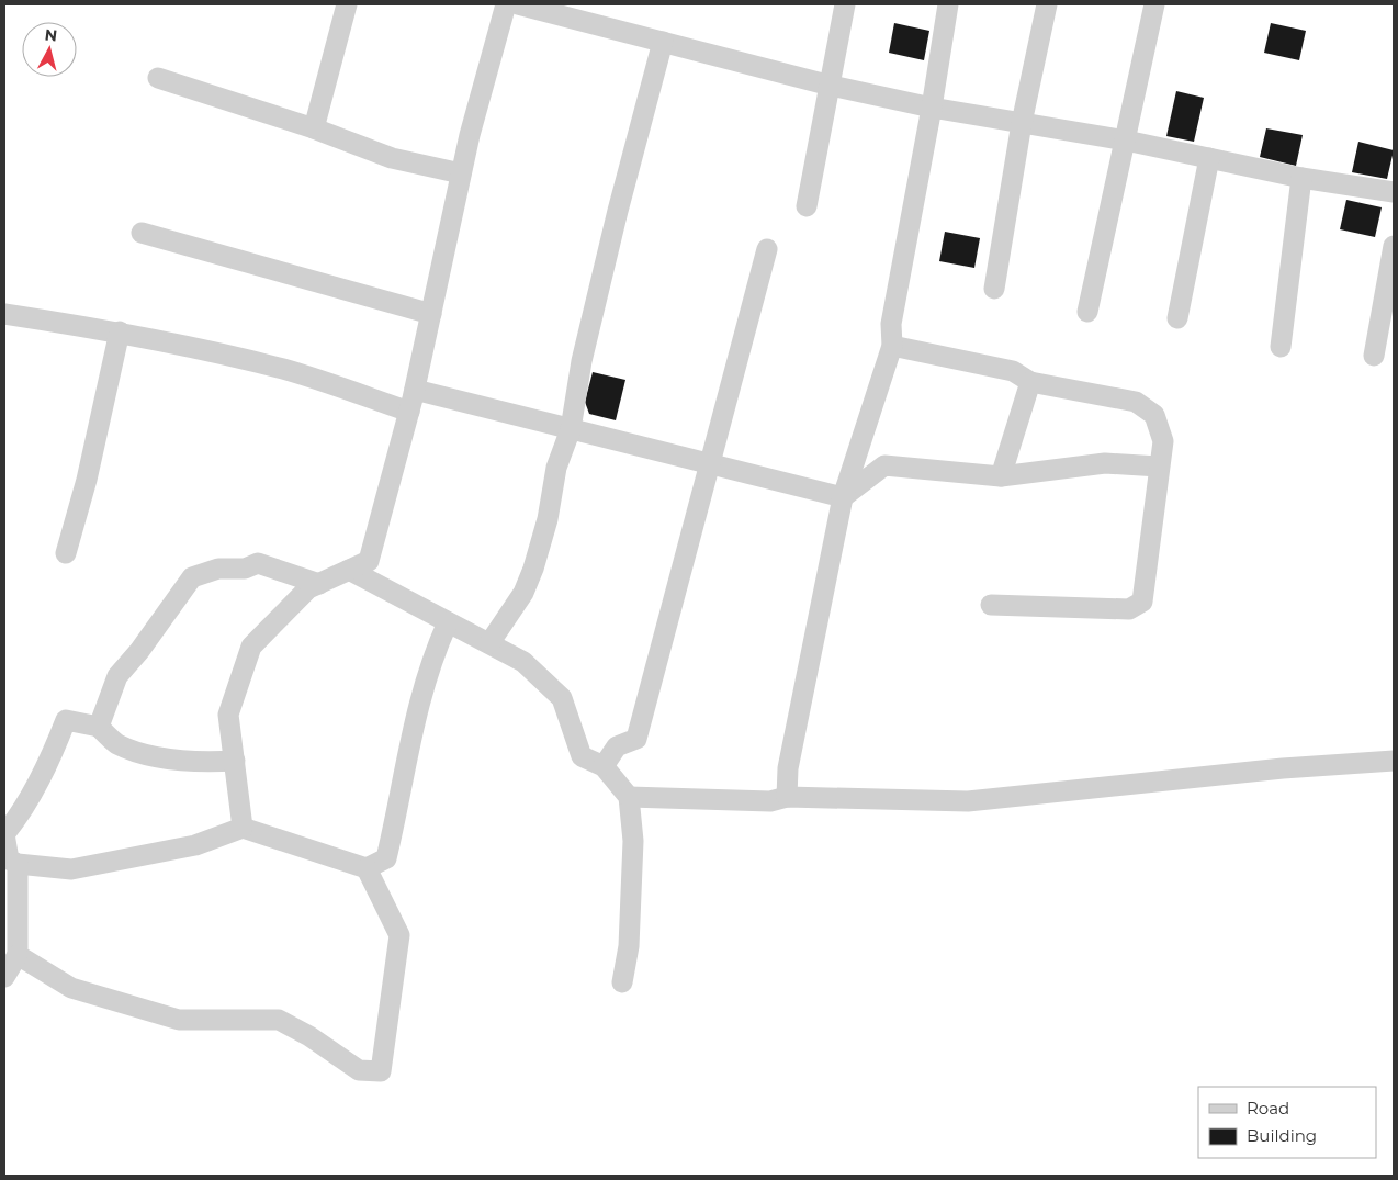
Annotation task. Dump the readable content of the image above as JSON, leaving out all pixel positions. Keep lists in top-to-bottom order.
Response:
{
  "legend": ["Road", "Building"],
  "north": "top"
}
